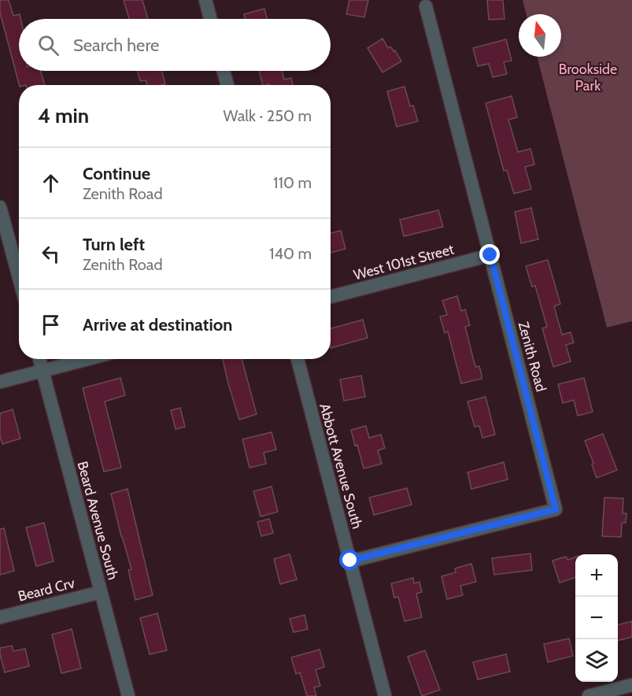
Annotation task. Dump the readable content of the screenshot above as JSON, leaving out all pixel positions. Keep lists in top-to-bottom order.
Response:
{
  "streets": {
    "street": [
      "West 101st Street",
      "Zenith Road",
      "Abbott Avenue South",
      "Beard Avenue South",
      "Beard Crv"
    ]
  },
  "crossings": [
    ["West 101st Street", "Zenith Road"],
    ["Zenith Road", "Abbott Avenue South"],
    ["Beard Avenue South", "Beard Crv"]
  ],
  "parks": ["Brookside Park"],
  "north": "top",
  "page": {
    "search": "Search here",
    "heading": ["4 min", "Walk · 250 m"],
    "list": [
      ["Continue", "Zenith Road", "110 m"],
      ["Turn left", "Zenith Road", "140 m"],
      "Arrive at destination"
    ],
    "map_buttons": ["+", "−"]
  }
}
